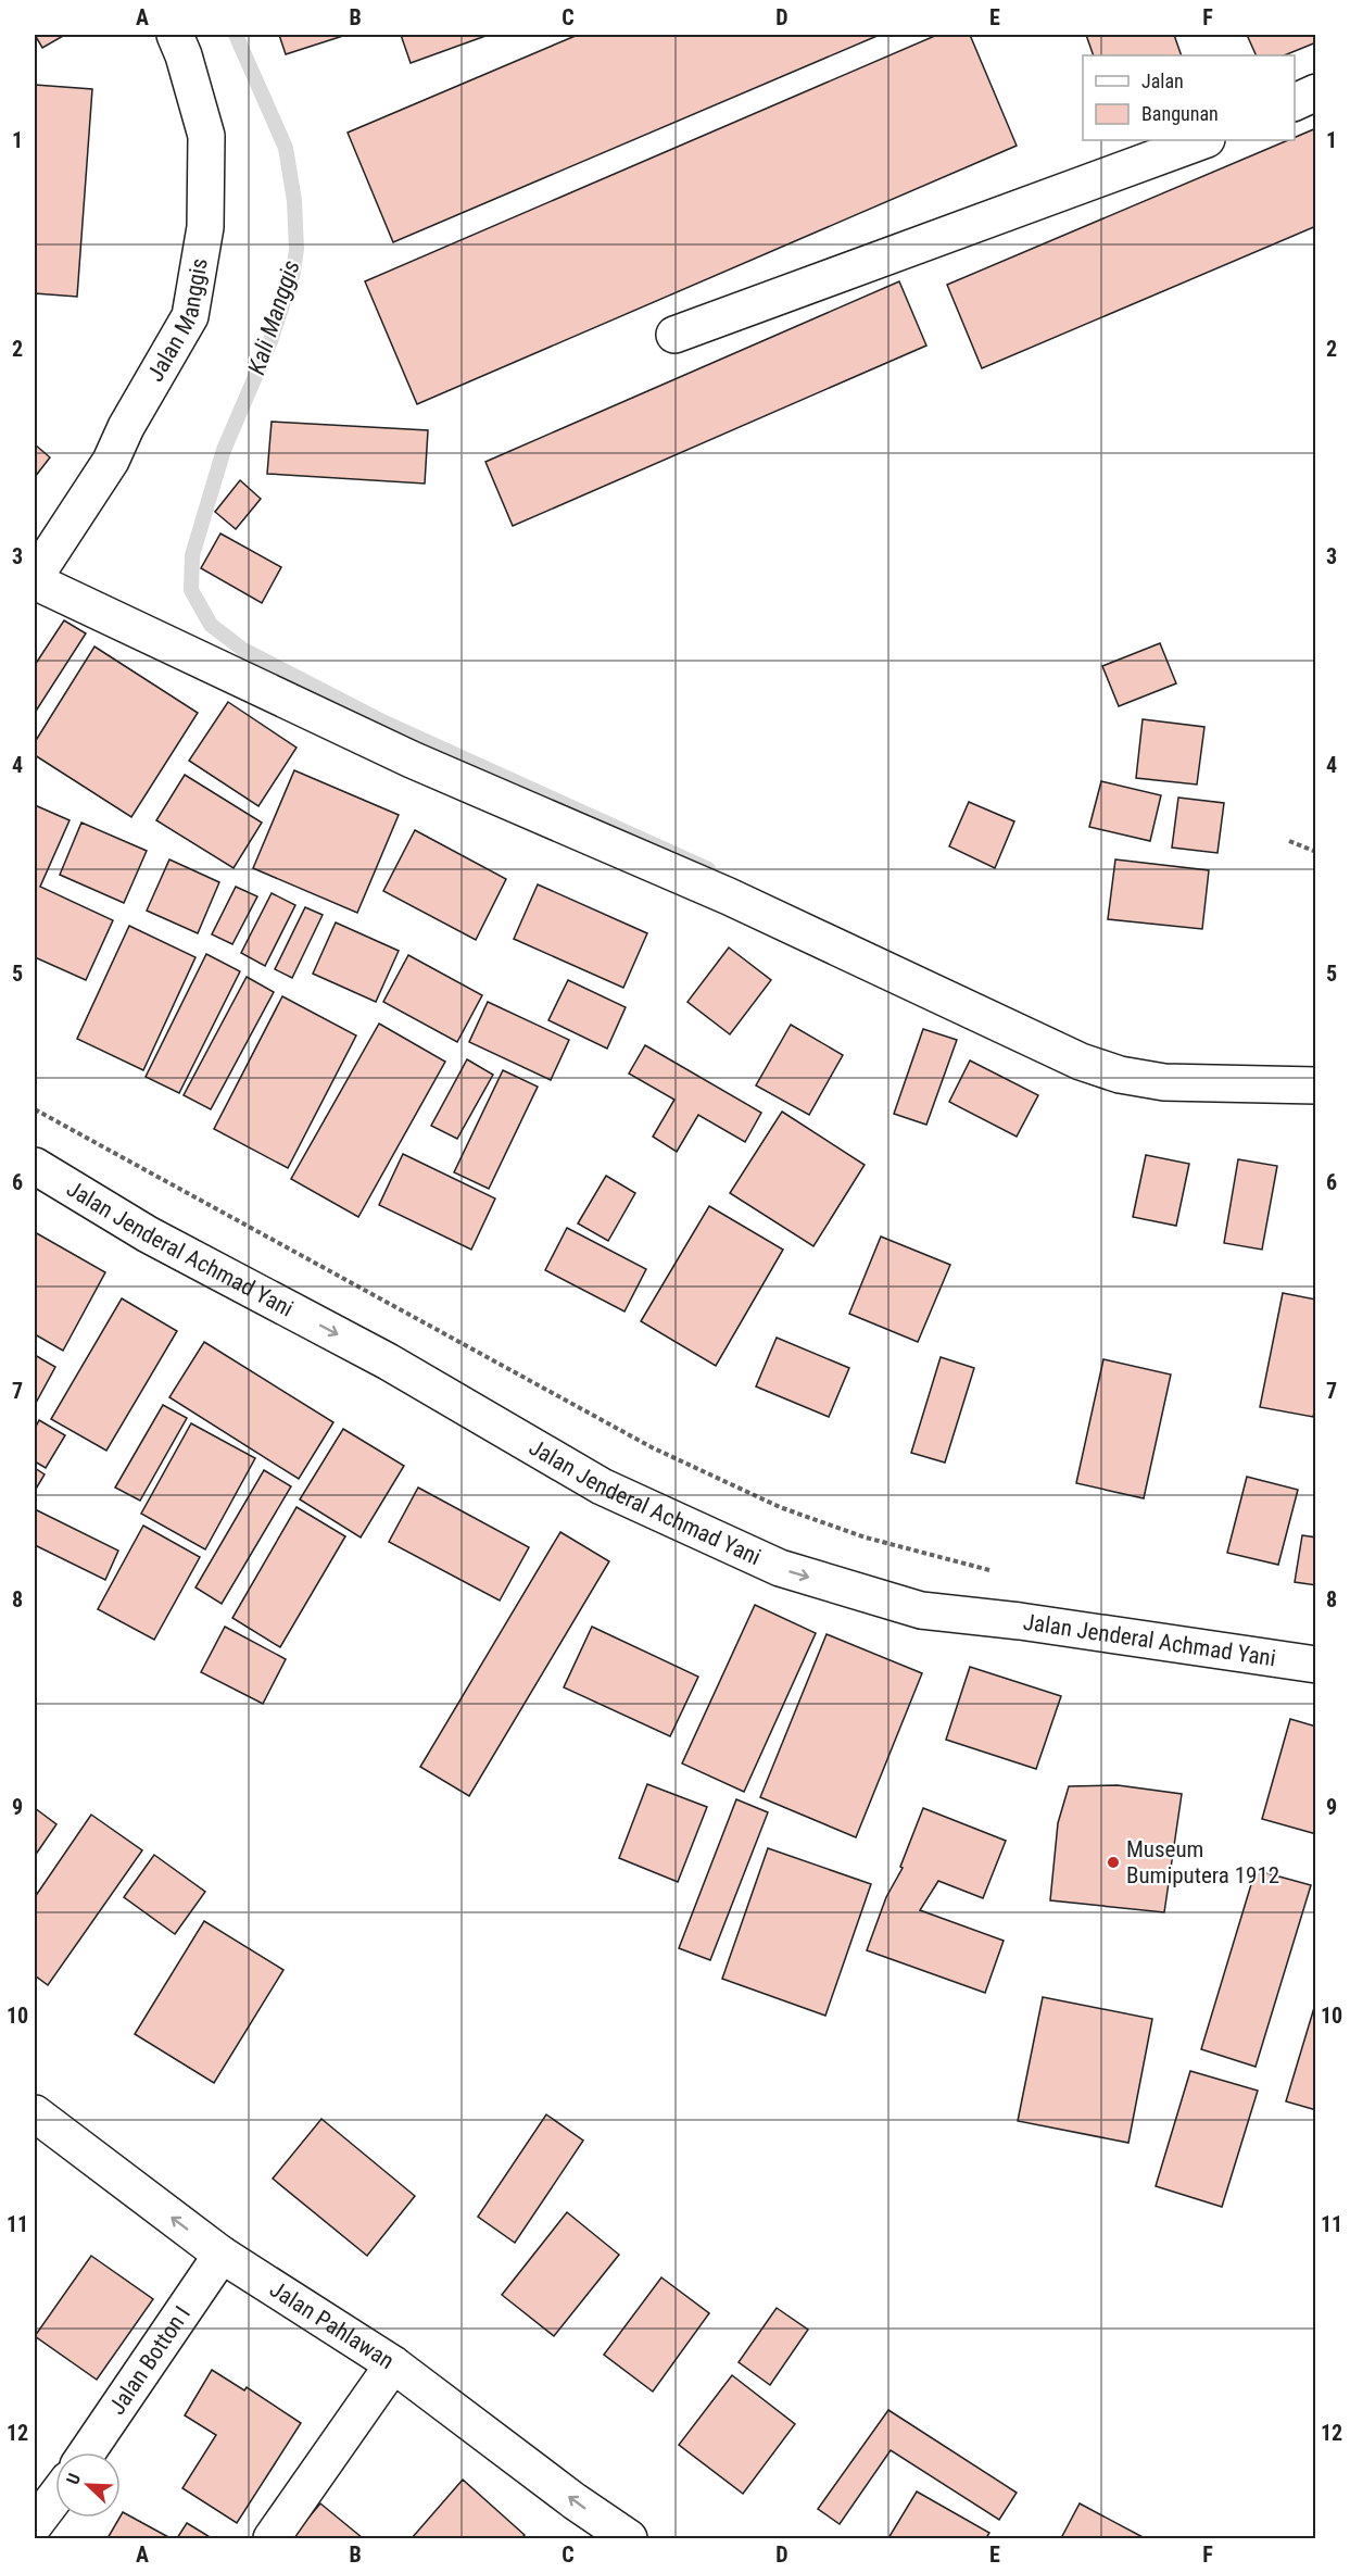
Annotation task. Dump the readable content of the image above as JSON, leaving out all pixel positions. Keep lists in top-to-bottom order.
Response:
{
  "streets": {
    "street": [
      "Jalan Manggis",
      "Jalan Jenderal Achmad Yani",
      "Jalan Pahlawan",
      "Jalan Botton I"
    ]
  },
  "crossings": [
    ["Jalan Pahlawan", "Jalan Botton I"]
  ],
  "one_way": ["Jalan Jenderal Achmad Yani", "Jalan Pahlawan"],
  "water": ["Kali Manggis"],
  "places": ["Museum Bumiputera 1912"],
  "legend": ["Jalan", "Bangunan"],
  "north": "top left",
  "grid": {
    "columns": [
      "A",
      "B",
      "C",
      "D",
      "E",
      "F"
    ],
    "rows": [
      "1",
      "2",
      "3",
      "4",
      "5",
      "6",
      "7",
      "8",
      "9",
      "10",
      "11",
      "12"
    ]
  }
}
